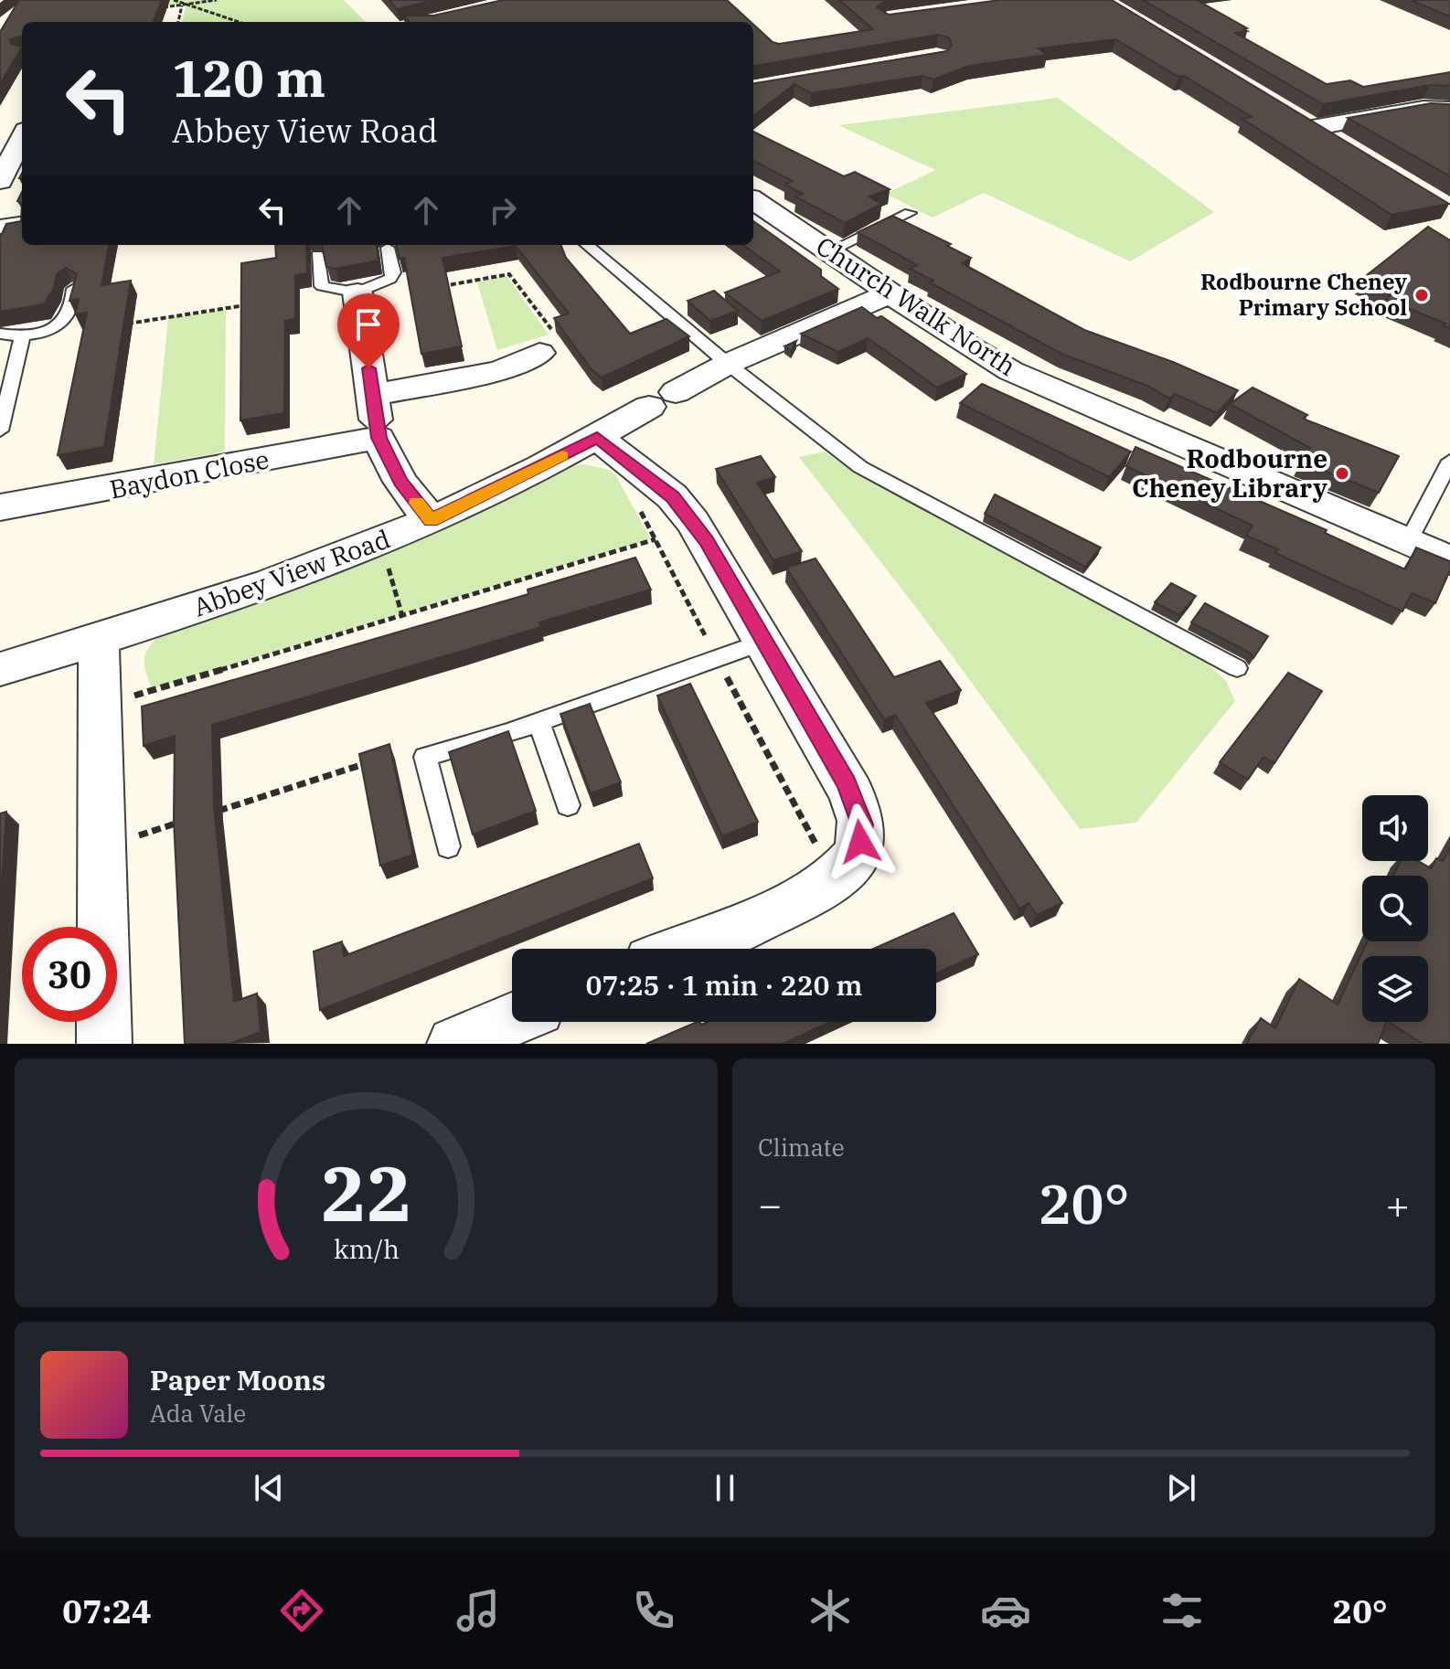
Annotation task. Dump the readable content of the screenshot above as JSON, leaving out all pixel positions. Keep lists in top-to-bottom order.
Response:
{
  "streets": {
    "street": ["Church Walk North", "Baydon Close", "Abbey View Road"]
  },
  "crossings": [
    ["Church Walk North", "Abbey View Road"]
  ],
  "places": ["Rodbourne Cheney Primary School", "Rodbourne Cheney Library"],
  "page": {
    "turn": ["120 m", "Abbey View Road"],
    "limit": "30",
    "trip": "07:25 · 1 min · 220 m",
    "tile": "Climate",
    "heat": ["−", "20°", "+"],
    "song": ["Paper Moons", "Ada Vale"],
    "tabs": ["07:24", "20°"],
    "gauge": ["22", "km/h"]
  }
}
